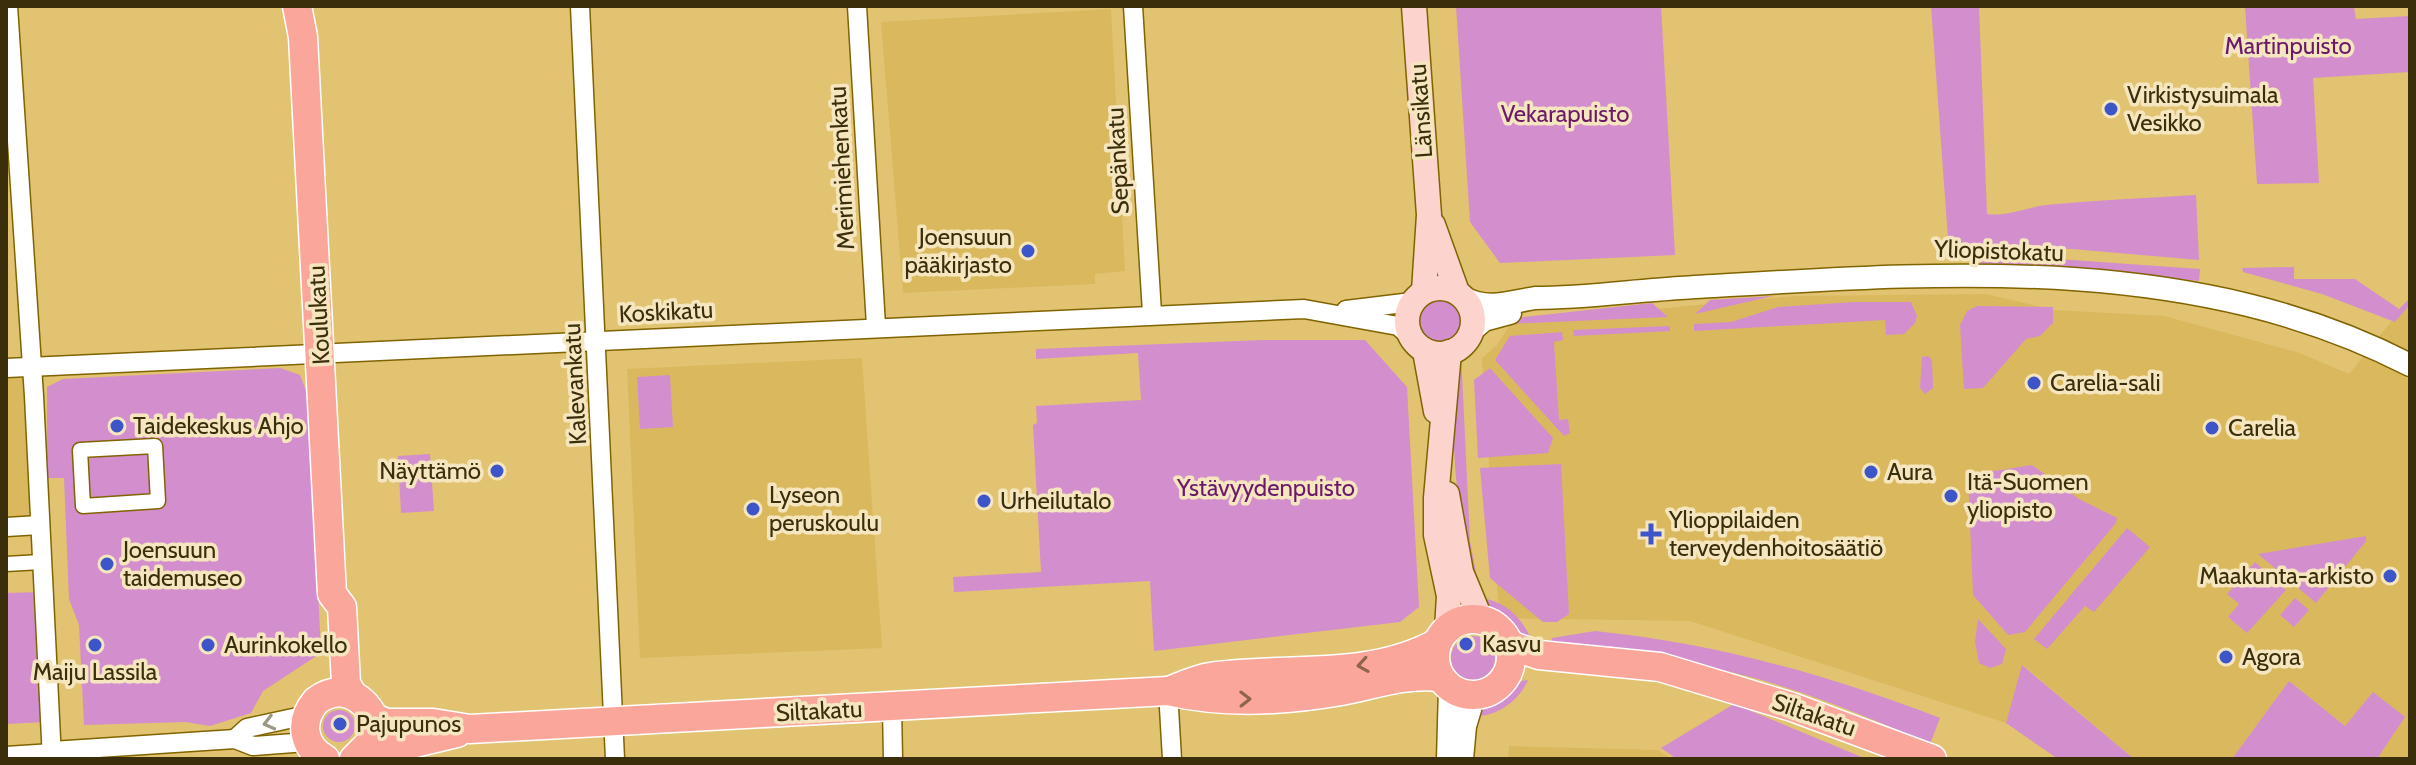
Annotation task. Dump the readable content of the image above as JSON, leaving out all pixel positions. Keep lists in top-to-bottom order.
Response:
{
  "streets": {
    "main road": ["Länsikatu", "Koulukatu", "Siltakatu"],
    "street": [
      "Sepänkatu",
      "Merimiehenkatu",
      "Yliopistokatu",
      "Koskikatu",
      "Kalevankatu"
    ]
  },
  "crossings": [
    ["Länsikatu", "Yliopistokatu"],
    ["Länsikatu", "Koskikatu"],
    ["Sepänkatu", "Koskikatu"],
    ["Merimiehenkatu", "Koskikatu"],
    ["Yliopistokatu", "Koskikatu"],
    ["Koskikatu", "Koulukatu"],
    ["Koskikatu", "Kalevankatu"],
    ["Kalevankatu", "Siltakatu"]
  ],
  "parks": ["Martinpuisto", "Vekarapuisto", "Ystävyydenpuisto"],
  "places": {
    "other": [
      "Virkistysuimala Vesikko",
      "Joensuun pääkirjasto",
      "Carelia-sali",
      "Taidekeskus Ahjo",
      "Carelia",
      "Näyttämö",
      "Aura",
      "Itä-Suomen yliopisto",
      "Urheilutalo",
      "Lyseon peruskoulu",
      "Joensuun taidemuseo",
      "Maakunta-arkisto",
      "Kasvu",
      "Maiju Lassila",
      "Aurinkokello",
      "Agora",
      "Pajupunos"
    ],
    "health": ["Ylioppilaiden terveydenhoitosäätiö"]
  }
}
